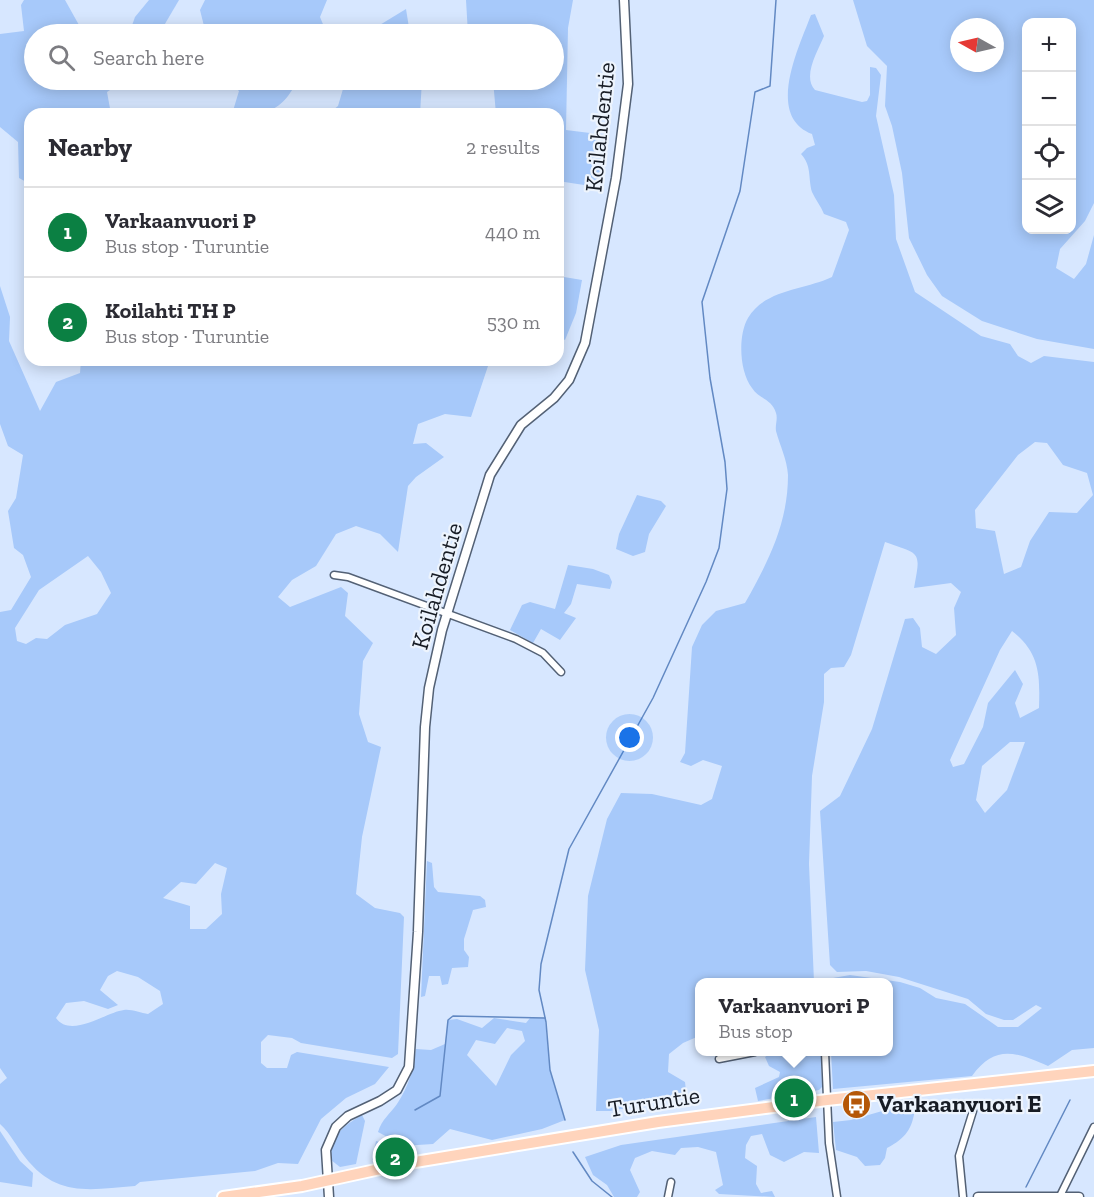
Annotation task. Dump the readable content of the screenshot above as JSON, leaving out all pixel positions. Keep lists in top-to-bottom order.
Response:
{
  "streets": {
    "highway": ["Turuntie"],
    "street": ["Koilahdentie"]
  },
  "crossings": [
    ["Koilahdentie", "Turuntie"]
  ],
  "places": {
    "bus stop": ["Varkaanvuori E"]
  },
  "north": "left",
  "page": {
    "map_buttons": ["+", "−"],
    "search": "Search here",
    "heading": ["Nearby", "2 results"],
    "list": [
      {
        "mark": "1",
        "name": "Varkaanvuori P",
        "note": "Bus stop · Turuntie",
        "value": "440 m"
      },
      {
        "mark": "2",
        "name": "Koilahti TH P",
        "note": "Bus stop · Turuntie",
        "value": "530 m"
      }
    ],
    "popup": ["Varkaanvuori P", "Bus stop"],
    "pins": ["1", "2"]
  }
}
